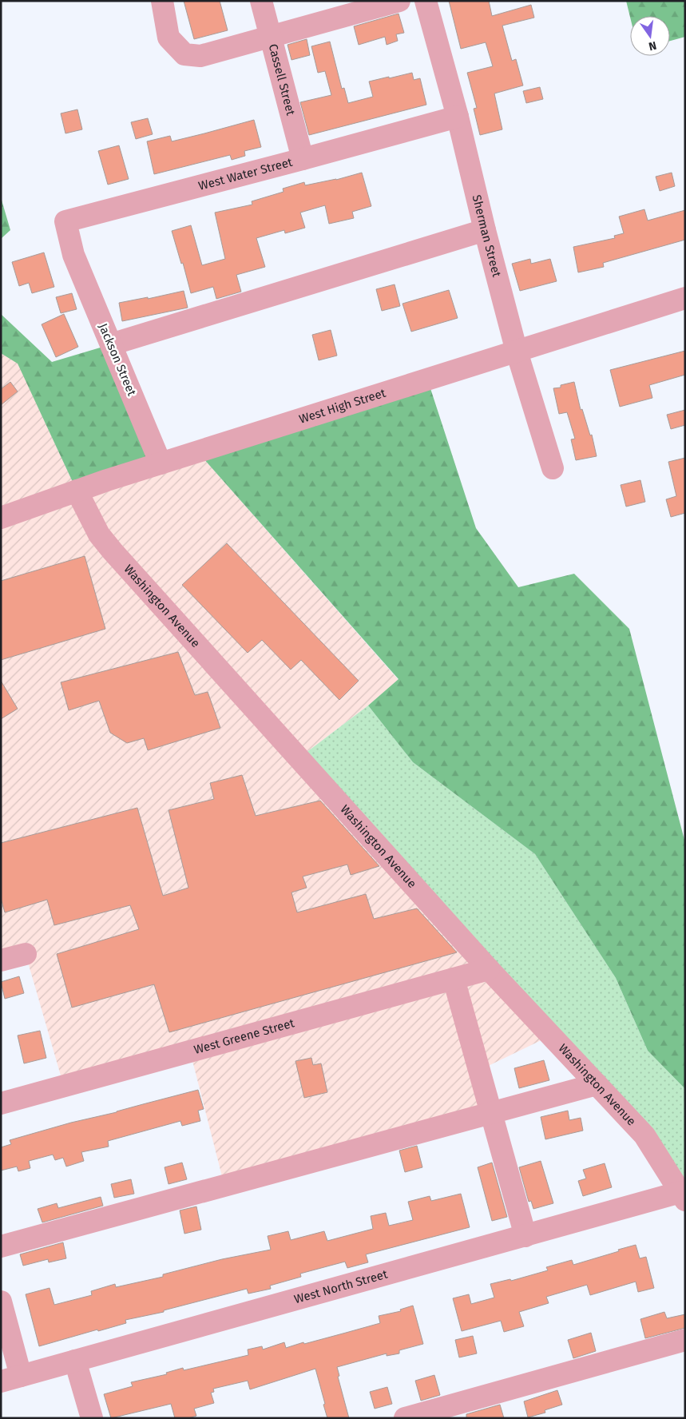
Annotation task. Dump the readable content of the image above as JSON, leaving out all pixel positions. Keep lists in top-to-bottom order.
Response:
{
  "streets": {
    "street": [
      "Cassell Street",
      "West Water Street",
      "Sherman Street",
      "Jackson Street",
      "West High Street",
      "Washington Avenue",
      "West Greene Street",
      "West North Street"
    ]
  },
  "crossings": [
    ["Cassell Street", "West Water Street"],
    ["West Water Street", "Sherman Street"],
    ["West Water Street", "Jackson Street"],
    ["Sherman Street", "West High Street"],
    ["Jackson Street", "West High Street"],
    ["West High Street", "Washington Avenue"],
    ["Washington Avenue", "West Greene Street"],
    ["Washington Avenue", "West North Street"]
  ],
  "north": "bottom"
}
